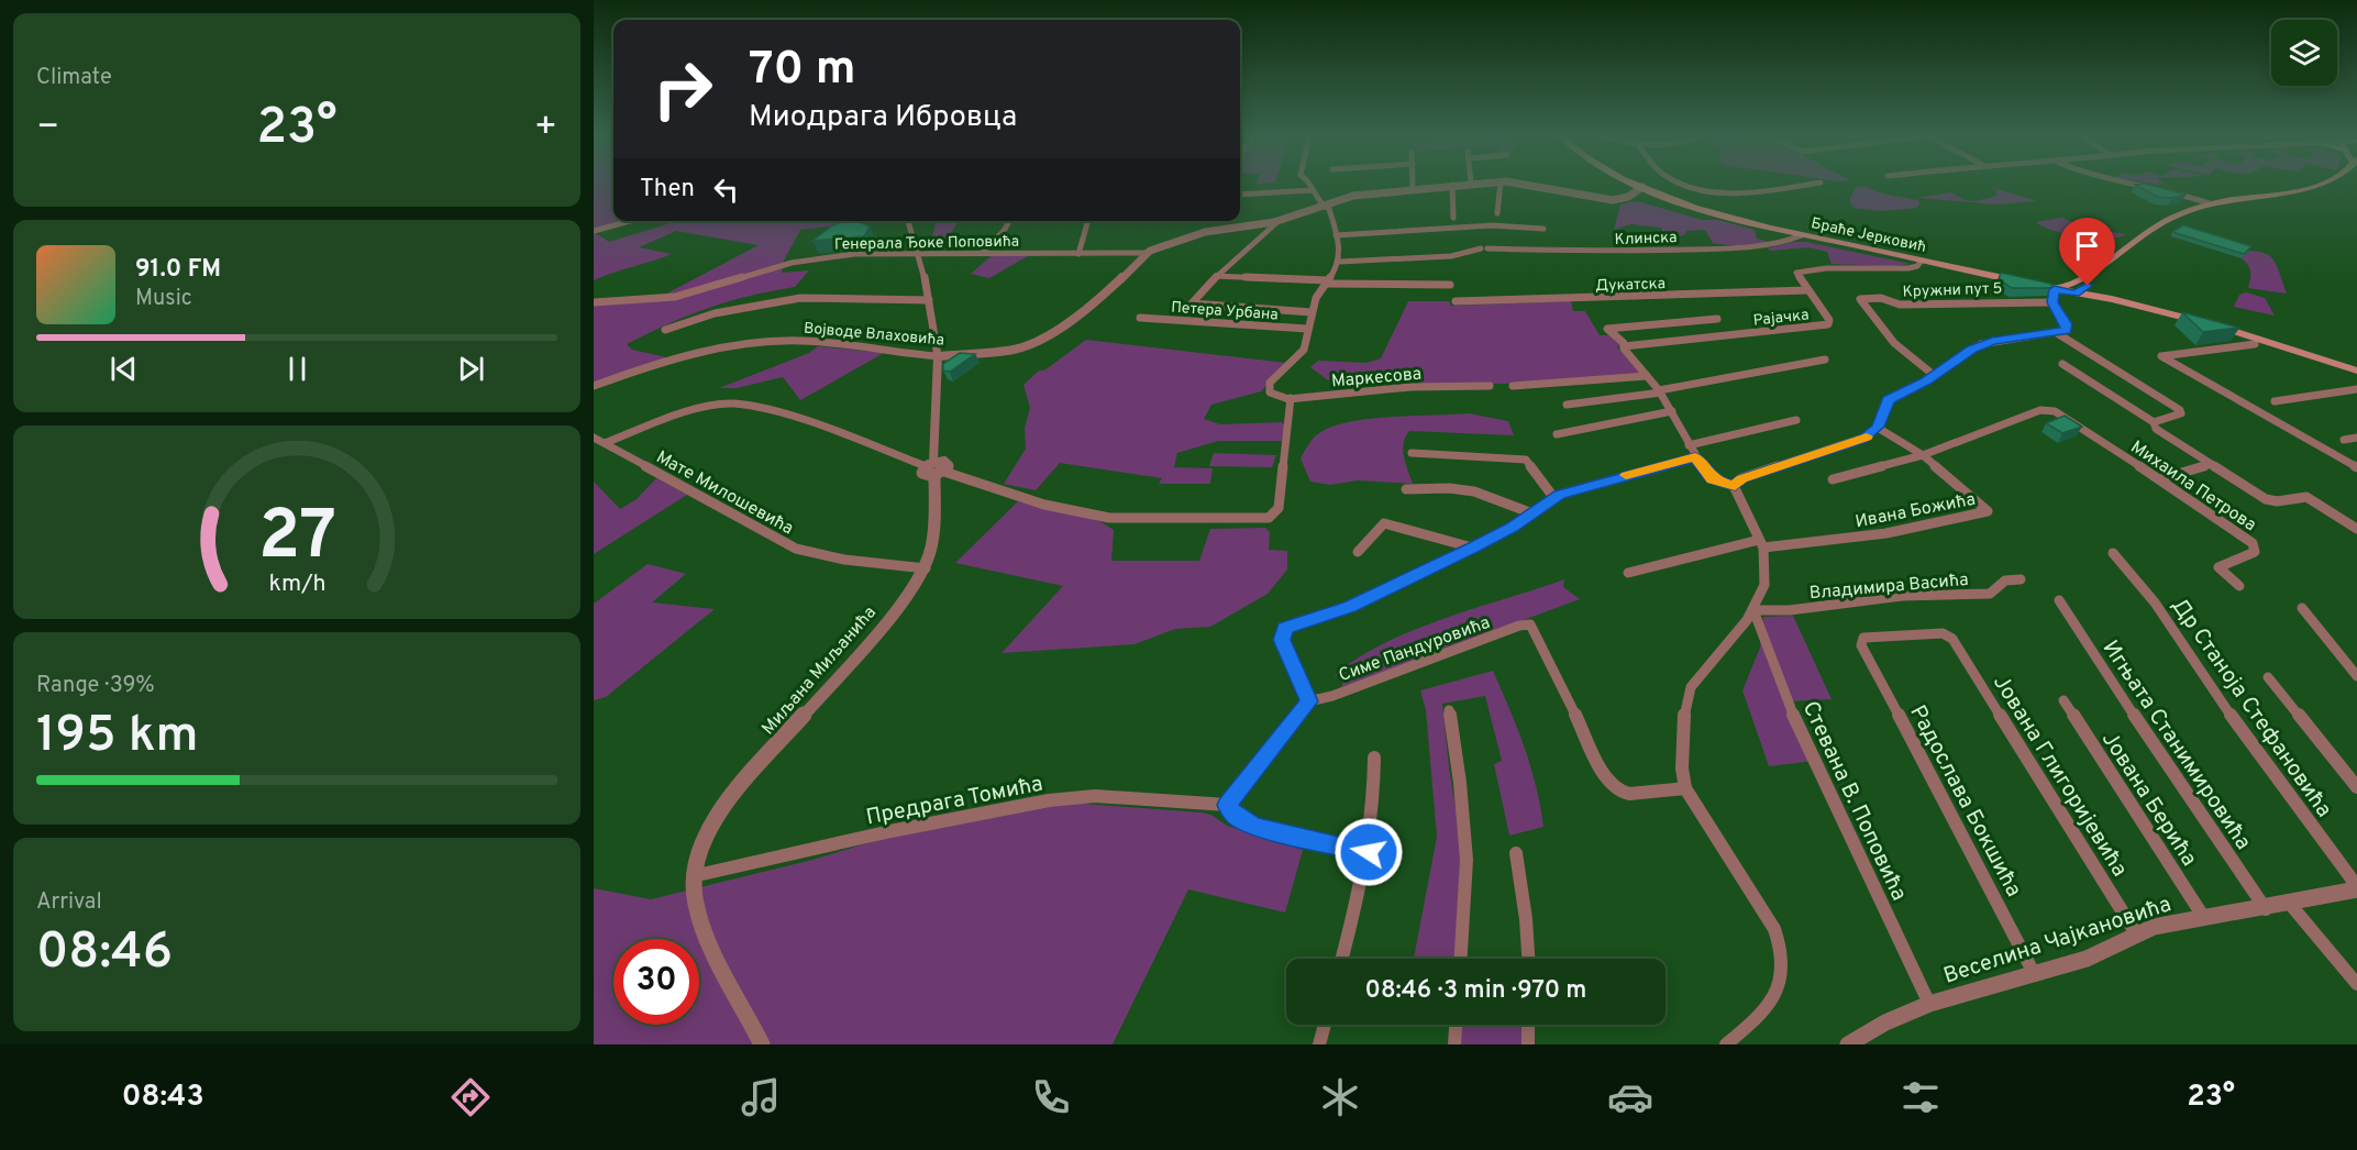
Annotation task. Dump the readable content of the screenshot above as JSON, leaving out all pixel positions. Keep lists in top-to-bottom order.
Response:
{
  "streets": {
    "main road": ["Браће Јерковић"],
    "street": [
      "Клинска",
      "Генерала Ђоке Поповића",
      "Дукатска",
      "Кружни пут 5",
      "Петера Урбана",
      "Рајачка",
      "Војводе Влаховића",
      "Маркесова",
      "Михаила Петрова",
      "Мате Милошевића",
      "Ивана Божића",
      "Владимира Васића",
      "Симе Пандуровића",
      "Миљана Миљанића",
      "Др Станоја Стефановића",
      "Игњата Станимировића",
      "Јована Глигоријевића",
      "Јована Берића",
      "Предрага Томића",
      "Стевана В. Поповића",
      "Радослава Бокшића",
      "Веселина Чајкановића"
    ]
  },
  "crossings": [
    ["Браће Јерковић", "Клинска"],
    ["Браће Јерковић", "Рајачка"],
    ["Браће Јерковић", "Војводе Влаховића"],
    ["Генерала Ђоке Поповића", "Војводе Влаховића"],
    ["Дукатска", "Рајачка"],
    ["Петера Урбана", "Маркесова"],
    ["Војводе Влаховића", "Миљана Миљанића"],
    ["Мате Милошевића", "Миљана Миљанића"],
    ["Владимира Васића", "Стевана В. Поповића"],
    ["Миљана Миљанића", "Предрага Томића"],
    ["Др Станоја Стефановића", "Веселина Чајкановића"],
    ["Игњата Станимировића", "Веселина Чајкановића"],
    ["Јована Глигоријевића", "Радослава Бокшића"],
    ["Јована Глигоријевића", "Веселина Чајкановића"],
    ["Јована Берића", "Веселина Чајкановића"],
    ["Стевана В. Поповића", "Веселина Чајкановића"],
    ["Радослава Бокшића", "Веселина Чајкановића"]
  ],
  "page": {
    "tile": [
      "Climate",
      ["Range · 39%", "195 km"],
      ["Arrival", "08:46"]
    ],
    "turn": ["70 m", "Миодрага Ибровца"],
    "heat": ["−", "23°", "+"],
    "then": "Then",
    "song": ["91.0 FM", "Music"],
    "limit": "30",
    "trip": "08:46 · 3 min · 970 m",
    "tabs": ["08:43", "23°"],
    "gauge": ["27", "km/h"]
  }
}
